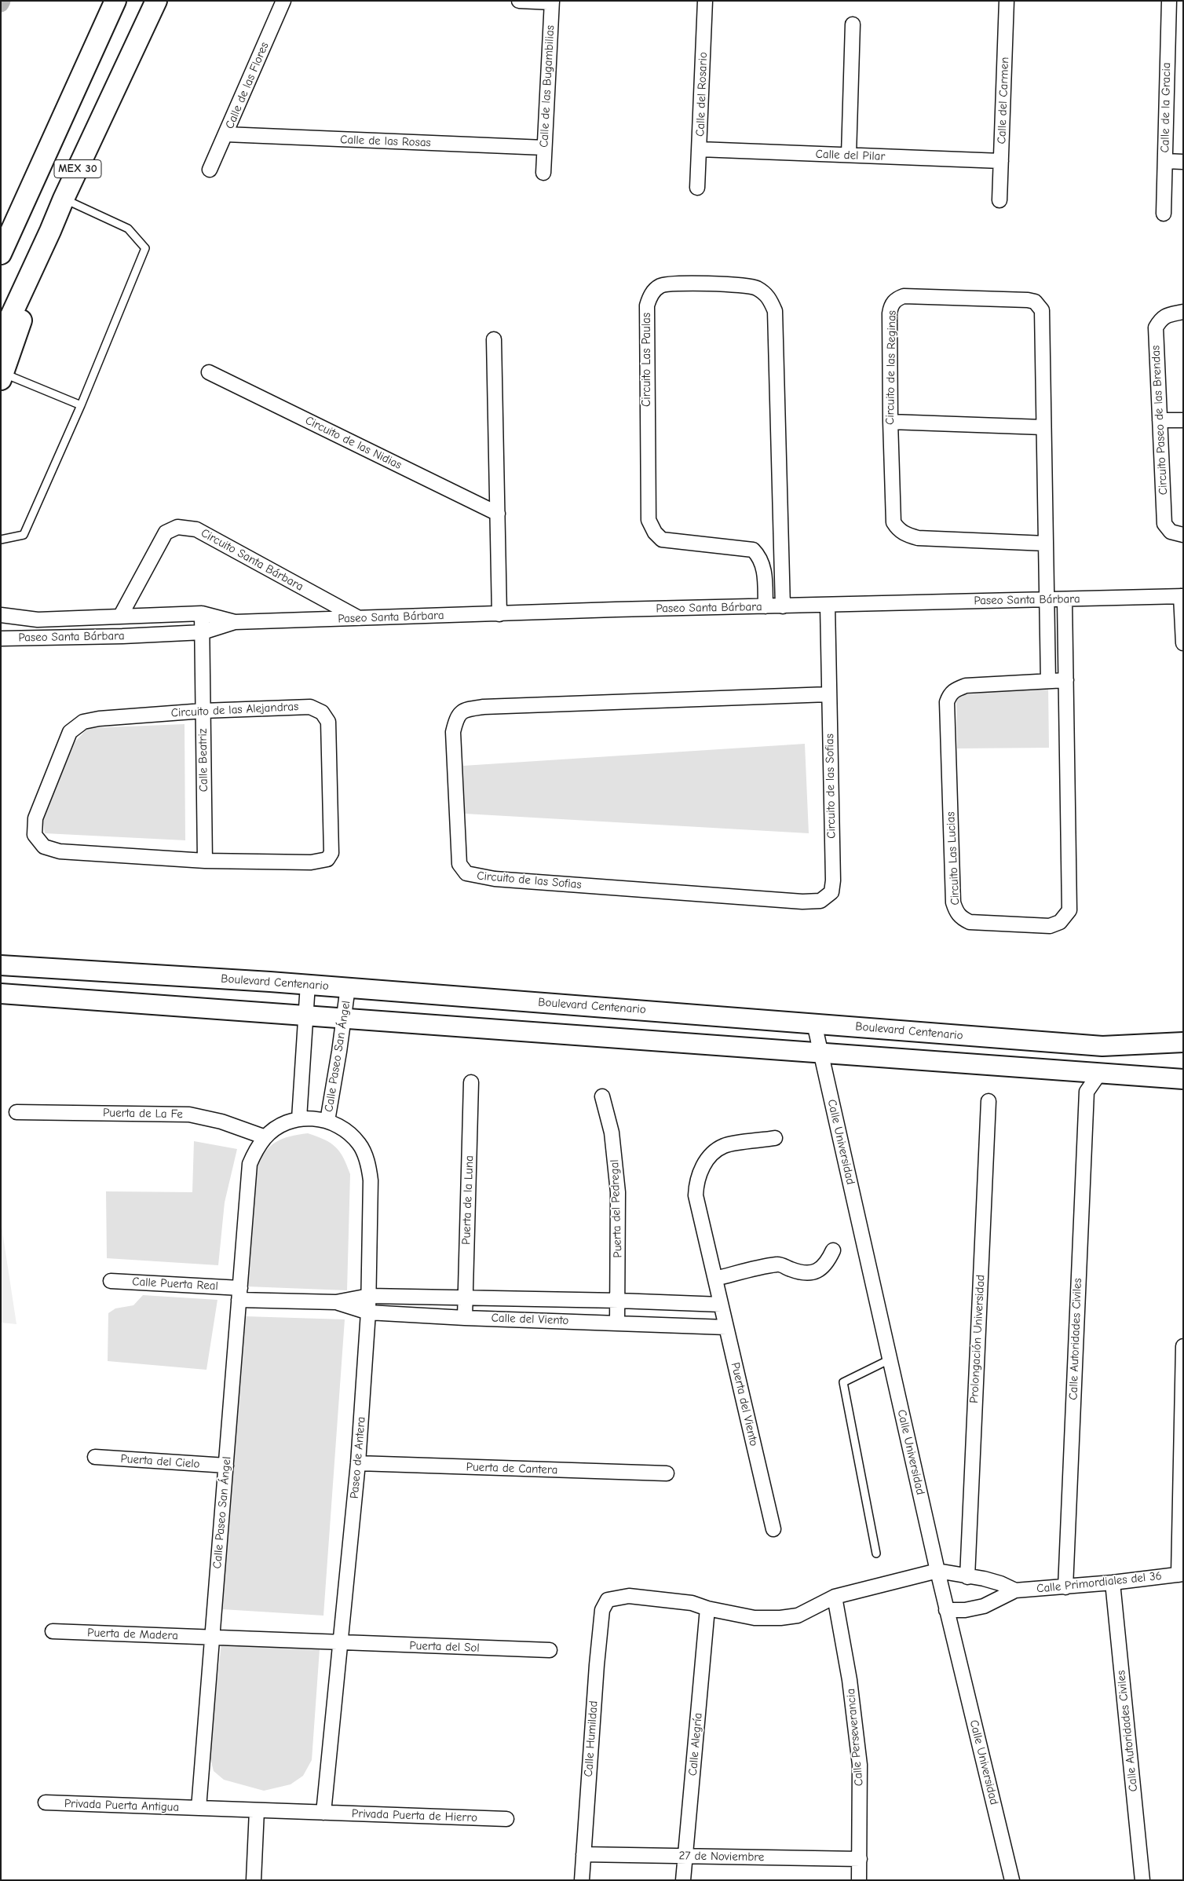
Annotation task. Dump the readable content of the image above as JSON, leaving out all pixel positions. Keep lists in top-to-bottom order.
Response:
{
  "streets": {
    "main road": ["MEX 30", "Boulevard Centenario"],
    "street": [
      "Calle de las Flores",
      "Calle de las Bugambilias",
      "Calle del Rosario",
      "Calle del Carmen",
      "Calle de la Gracia",
      "Calle de las Rosas",
      "Calle del Pilar",
      "Circuito Las Paulas",
      "Circuito de las Reginas",
      "Circuito Paseo de las Brendas",
      "Circuito de las Nidias",
      "Circuito Santa Bárbara",
      "Paseo Santa Bárbara",
      "Circuito de las Alejandras",
      "Calle Beatriz",
      "Circuito de las Sofias",
      "Circuito Las Lucias",
      "Calle Paseo San Ángel",
      "Puerta de La Fe",
      "Calle Universidad",
      "Puerta de la Luna",
      "Puerta del Pedregal",
      "Calle Puerta Real",
      "Calle del Viento",
      "Prolongación Universidad",
      "Calle Autoridades Civiles",
      "Puerta del Viento",
      "Paseo de Antera",
      "Puerta del Cielo",
      "Puerta de Cantera",
      "Calle Primordiales del 36",
      "Puerta de Madera",
      "Puerta del Sol",
      "Calle Perseverancia",
      "Calle Humildad",
      "Calle Alegría",
      "Privada Puerta Antigua",
      "Privada Puerta de Hierro",
      "27 de Noviembre"
    ]
  },
  "crossings": [
    ["Calle de las Flores", "Calle de las Rosas"],
    ["Calle de las Bugambilias", "Calle de las Rosas"],
    ["Calle del Rosario", "Calle del Pilar"],
    ["Calle del Carmen", "Calle del Pilar"],
    ["Circuito Las Paulas", "Paseo Santa Bárbara"],
    ["Circuito de las Reginas", "Paseo Santa Bárbara"],
    ["Circuito Santa Bárbara", "Paseo Santa Bárbara"],
    ["Paseo Santa Bárbara", "Calle Beatriz"],
    ["Paseo Santa Bárbara", "Circuito de las Sofias"],
    ["Paseo Santa Bárbara", "Circuito Las Lucias"],
    ["Circuito de las Alejandras", "Calle Beatriz"],
    ["Boulevard Centenario", "Calle Paseo San Ángel"],
    ["Boulevard Centenario", "Calle Universidad"],
    ["Calle Paseo San Ángel", "Puerta de La Fe"],
    ["Calle Paseo San Ángel", "Calle Puerta Real"],
    ["Calle Paseo San Ángel", "Calle del Viento"],
    ["Calle Paseo San Ángel", "Paseo de Antera"],
    ["Calle Paseo San Ángel", "Puerta del Cielo"],
    ["Calle Paseo San Ángel", "Puerta de Madera"],
    ["Calle Paseo San Ángel", "Privada Puerta Antigua"],
    ["Calle Universidad", "Calle Primordiales del 36"],
    ["Puerta de la Luna", "Calle del Viento"],
    ["Puerta del Pedregal", "Calle del Viento"],
    ["Calle Puerta Real", "Calle del Viento"],
    ["Calle del Viento", "Puerta del Viento"],
    ["Calle del Viento", "Paseo de Antera"],
    ["Prolongación Universidad", "Calle Primordiales del 36"],
    ["Calle Autoridades Civiles", "Calle Primordiales del 36"],
    ["Paseo de Antera", "Puerta de Cantera"],
    ["Paseo de Antera", "Puerta de Madera"],
    ["Paseo de Antera", "Puerta del Sol"],
    ["Paseo de Antera", "Privada Puerta de Hierro"],
    ["Calle Primordiales del 36", "Calle Perseverancia"],
    ["Calle Primordiales del 36", "Calle Humildad"],
    ["Calle Primordiales del 36", "Calle Alegría"],
    ["Puerta de Madera", "Puerta del Sol"],
    ["Calle Perseverancia", "27 de Noviembre"],
    ["Calle Humildad", "27 de Noviembre"],
    ["Calle Alegría", "27 de Noviembre"]
  ]
}
